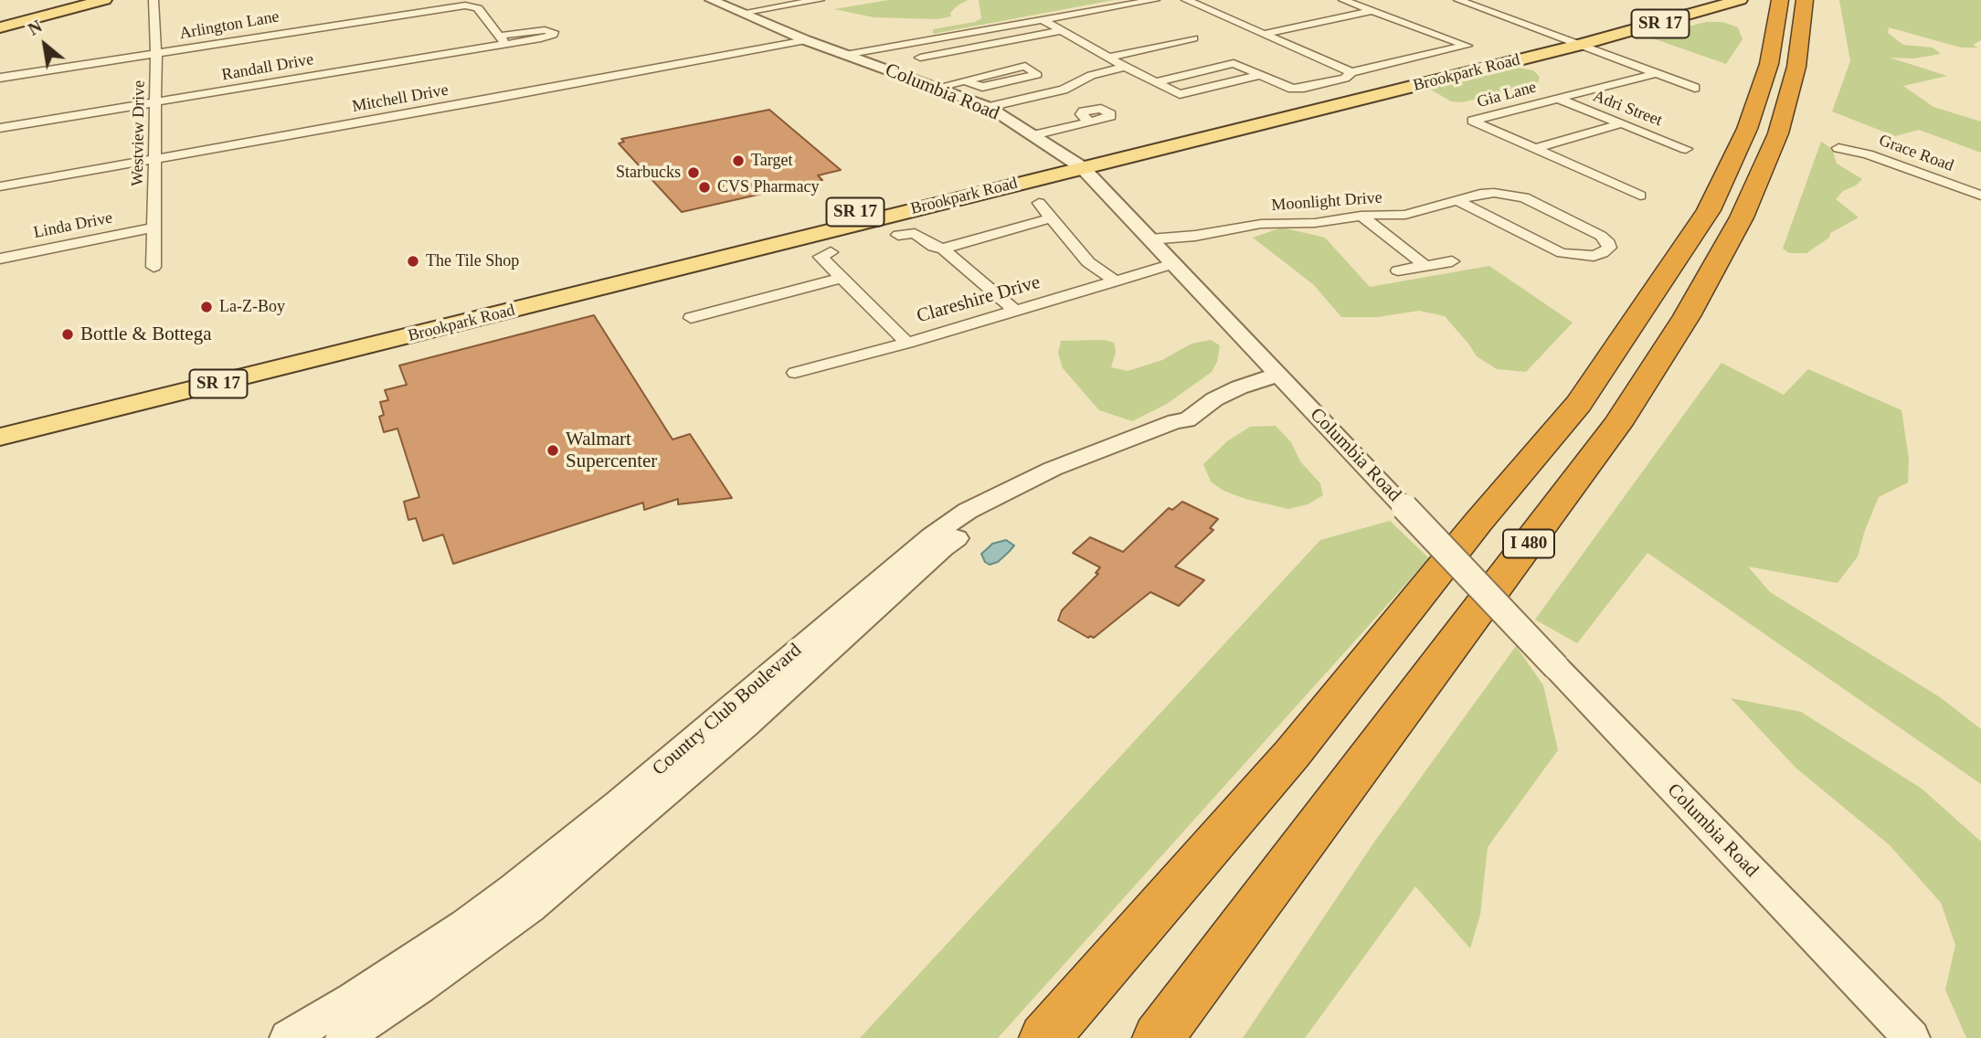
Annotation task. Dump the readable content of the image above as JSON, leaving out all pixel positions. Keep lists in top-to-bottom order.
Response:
{
  "streets": {
    "highway": ["I 480"],
    "main road": ["SR 17", "Brookpark Road"],
    "street": [
      "Arlington Lane",
      "Randall Drive",
      "Columbia Road",
      "Gia Lane",
      "Mitchell Drive",
      "Adri Street",
      "Westview Drive",
      "Grace Road",
      "Moonlight Drive",
      "Linda Drive",
      "Clareshire Drive",
      "Country Club Boulevard"
    ]
  },
  "crossings": [
    ["Arlington Lane", "Randall Drive"],
    ["Arlington Lane", "Westview Drive"],
    ["Randall Drive", "Westview Drive"],
    ["Brookpark Road", "Columbia Road"],
    ["Columbia Road", "Mitchell Drive"],
    ["Columbia Road", "Moonlight Drive"],
    ["Columbia Road", "Clareshire Drive"],
    ["Columbia Road", "Country Club Boulevard"],
    ["Gia Lane", "Adri Street"],
    ["Mitchell Drive", "Westview Drive"],
    ["Westview Drive", "Linda Drive"]
  ],
  "places": [
    "Target",
    "Starbucks",
    "CVS Pharmacy",
    "The Tile Shop",
    "La-Z-Boy",
    "Bottle & Bottega",
    "Walmart Supercenter"
  ],
  "north": "top left"
}
